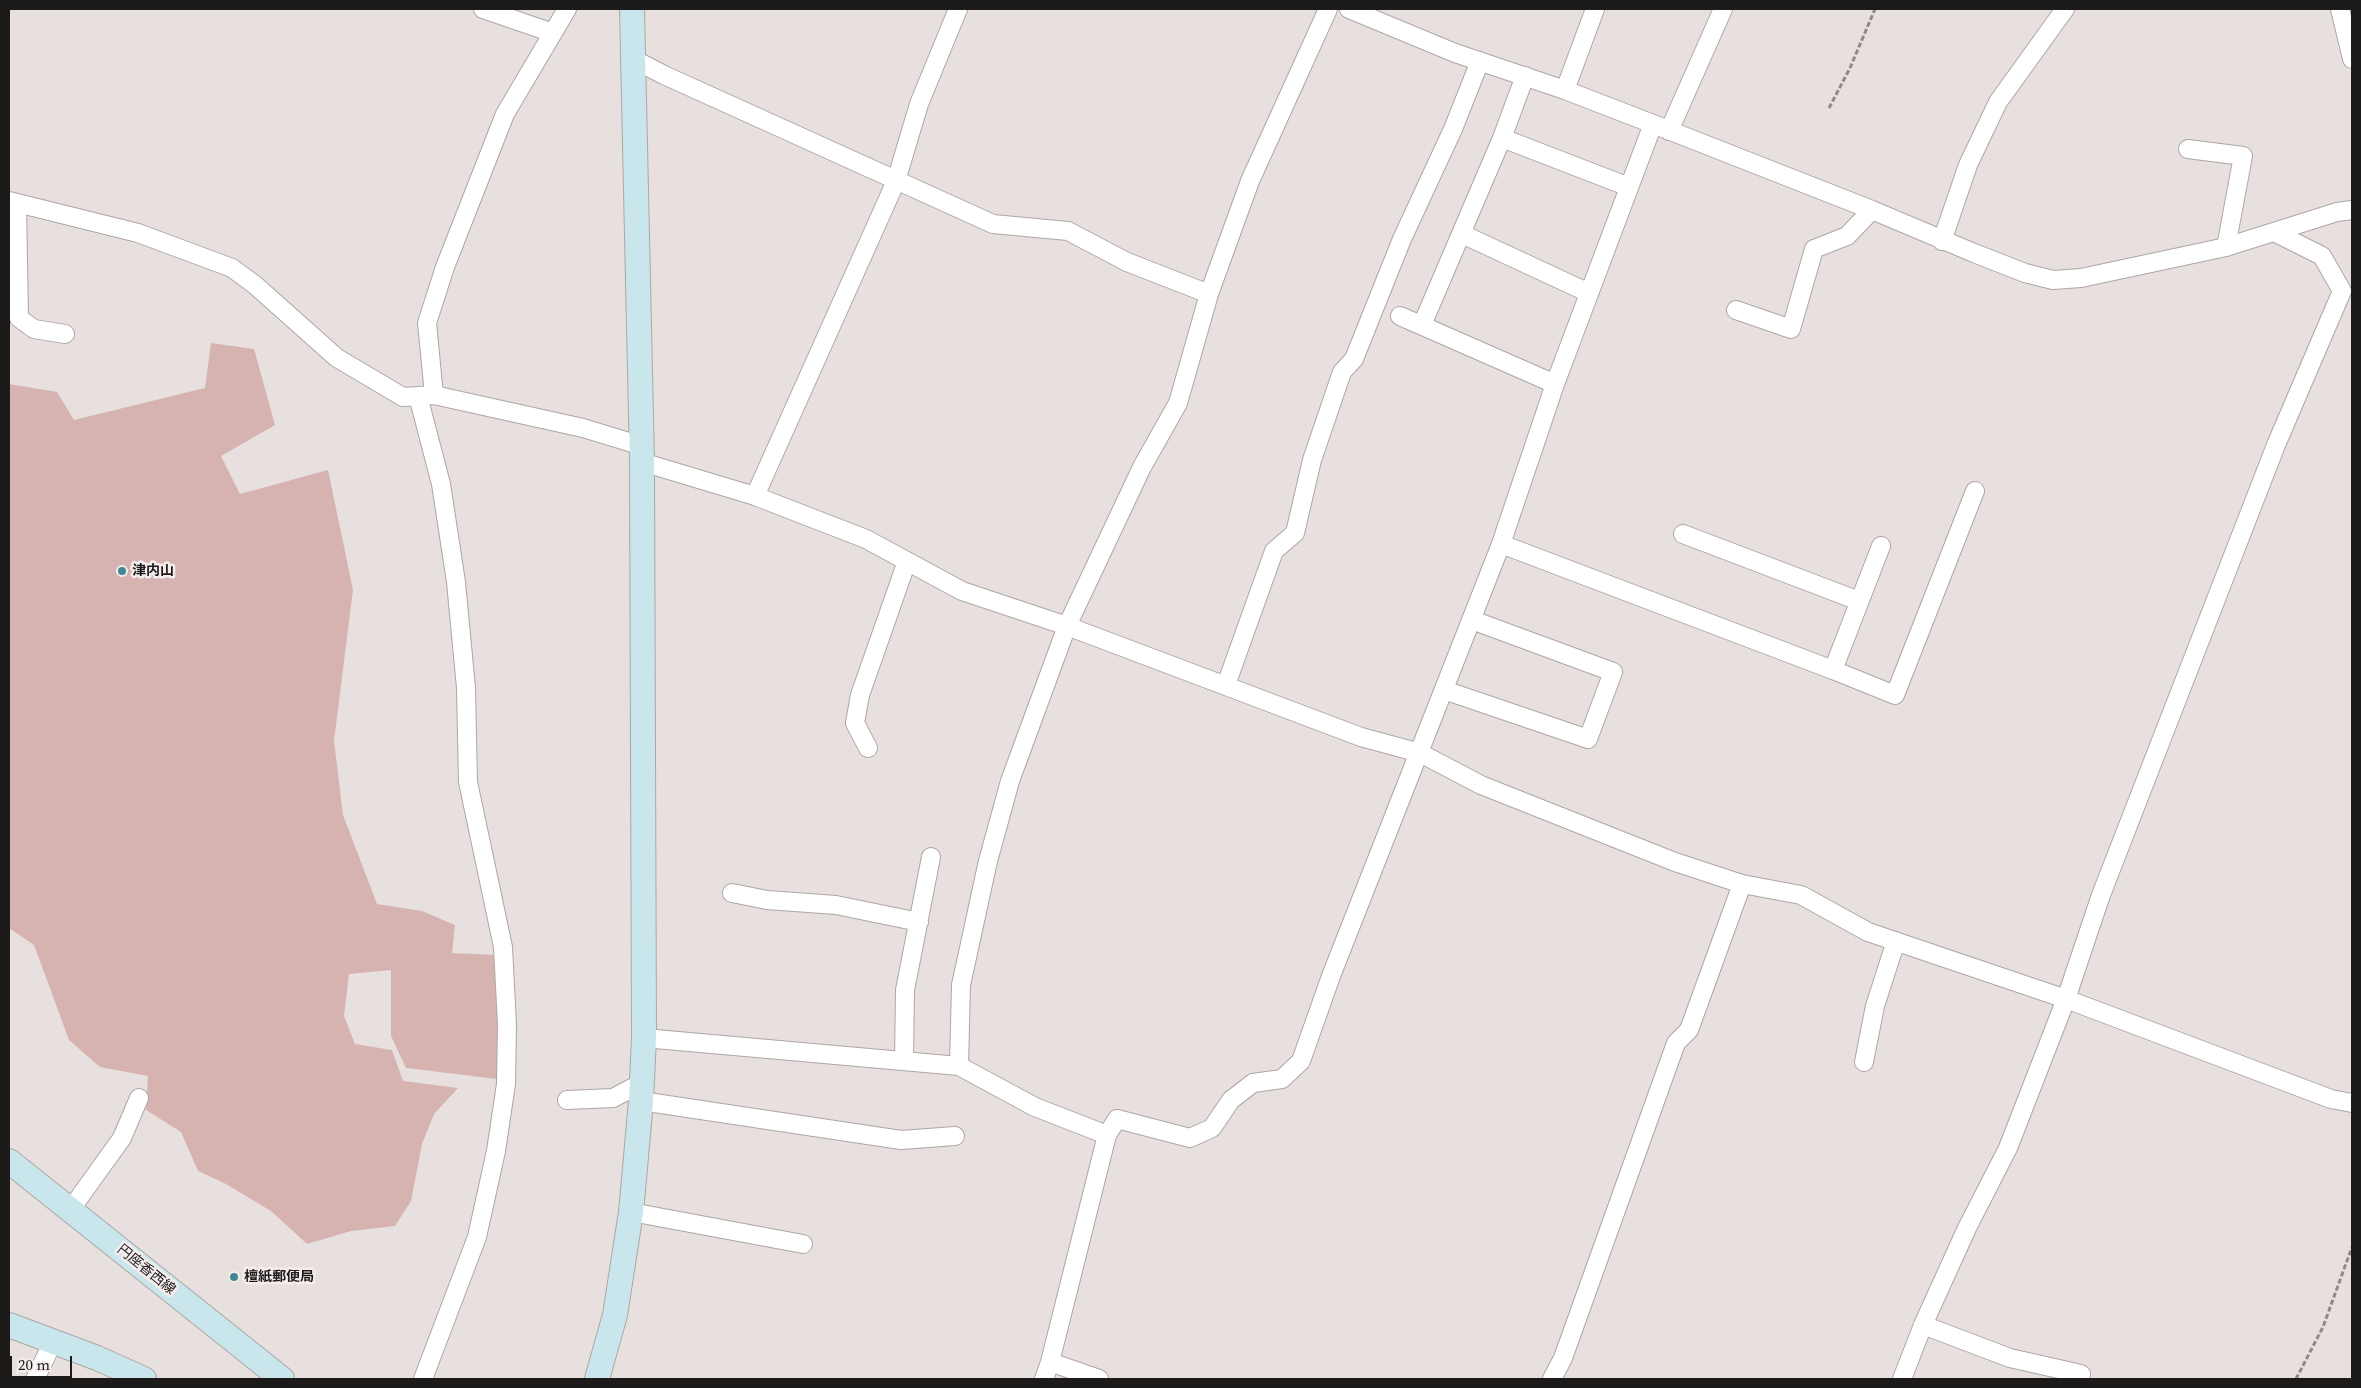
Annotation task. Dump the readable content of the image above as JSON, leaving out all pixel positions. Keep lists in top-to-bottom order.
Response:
{
  "streets": {
    "street": ["円座香西線"]
  },
  "places": ["津内山", "檀紙郵便局"],
  "scale_bar": "20 m"
}
